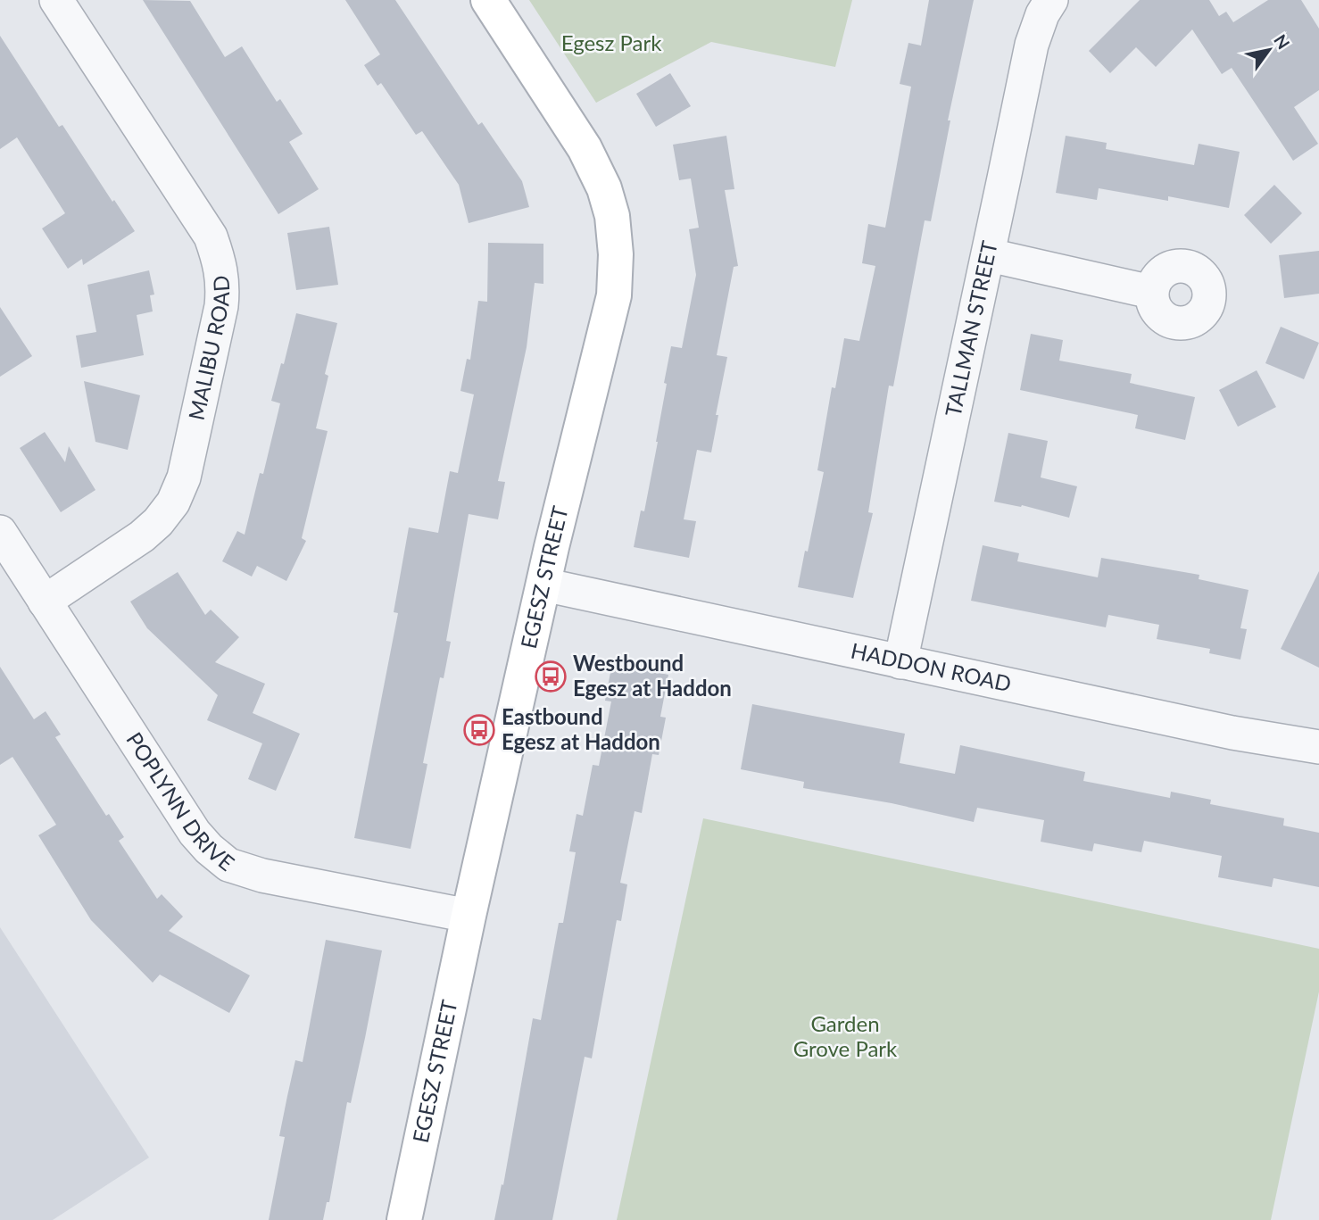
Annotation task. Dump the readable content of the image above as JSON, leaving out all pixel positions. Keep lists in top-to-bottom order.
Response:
{
  "streets": {
    "street": [
      "TALLMAN STREET",
      "MALIBU ROAD",
      "EGESZ STREET",
      "HADDON ROAD",
      "POPLYNN DRIVE"
    ]
  },
  "crossings": [
    ["TALLMAN STREET", "HADDON ROAD"],
    ["MALIBU ROAD", "POPLYNN DRIVE"],
    ["EGESZ STREET", "HADDON ROAD"],
    ["EGESZ STREET", "POPLYNN DRIVE"]
  ],
  "parks": ["Egesz Park", "Garden Grove Park"],
  "places": {
    "bus stop": ["Westbound Egesz at Haddon", "Eastbound Egesz at Haddon"]
  },
  "north": "top right"
}
